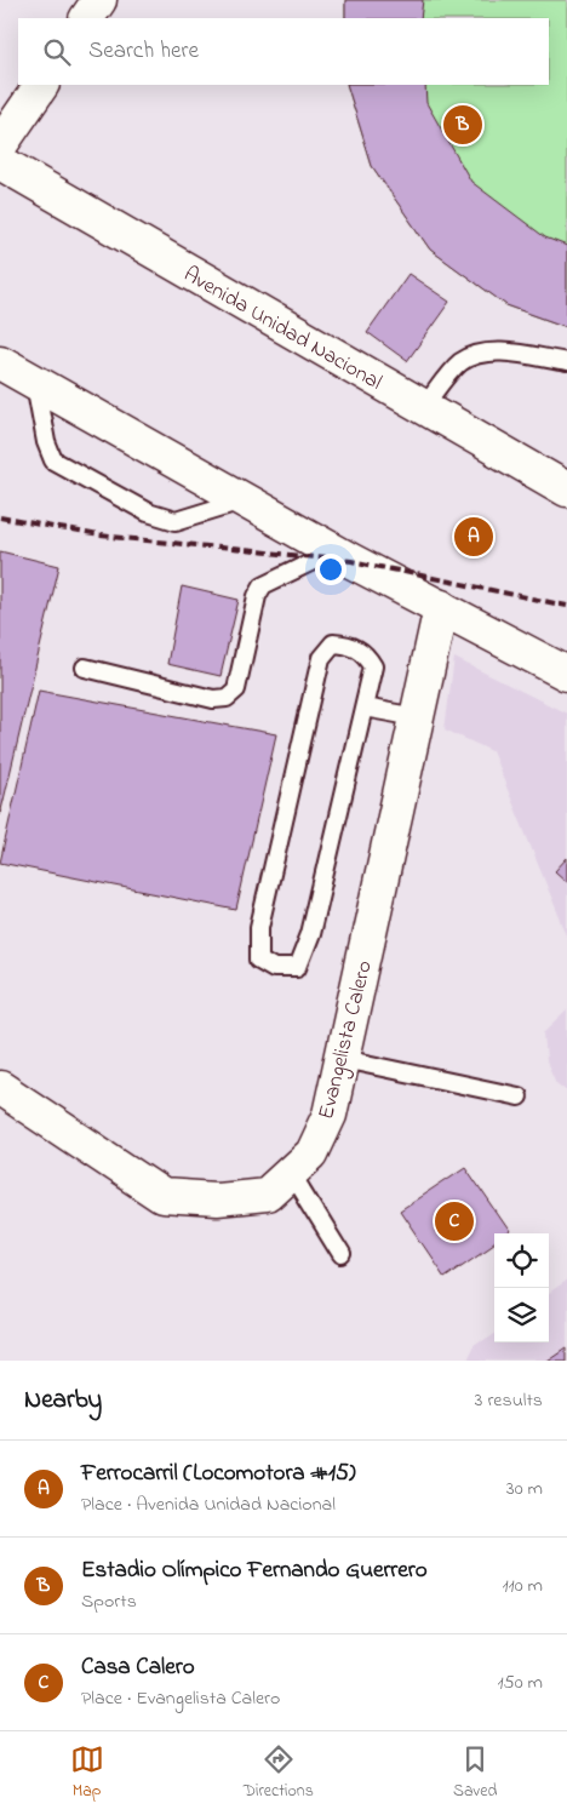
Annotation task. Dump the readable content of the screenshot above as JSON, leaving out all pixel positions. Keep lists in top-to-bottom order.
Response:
{
  "streets": {
    "street": ["Avenida Unidad Nacional", "Evangelista Calero"]
  },
  "page": {
    "search": "Search here",
    "pins": ["B", "A", "C"],
    "heading": ["Nearby", "3 results"],
    "list": [
      {
        "mark": "A",
        "name": "Ferrocarril (Locomotora #15)",
        "note": "Place · Avenida Unidad Nacional",
        "value": "30 m"
      },
      {
        "mark": "B",
        "name": "Estadio Olímpico Fernando Guerrero",
        "note": "Sports",
        "value": "110 m"
      },
      {
        "mark": "C",
        "name": "Casa Calero",
        "note": "Place · Evangelista Calero",
        "value": "150 m"
      }
    ],
    "nav": ["Map", "Directions", "Saved"]
  }
}
